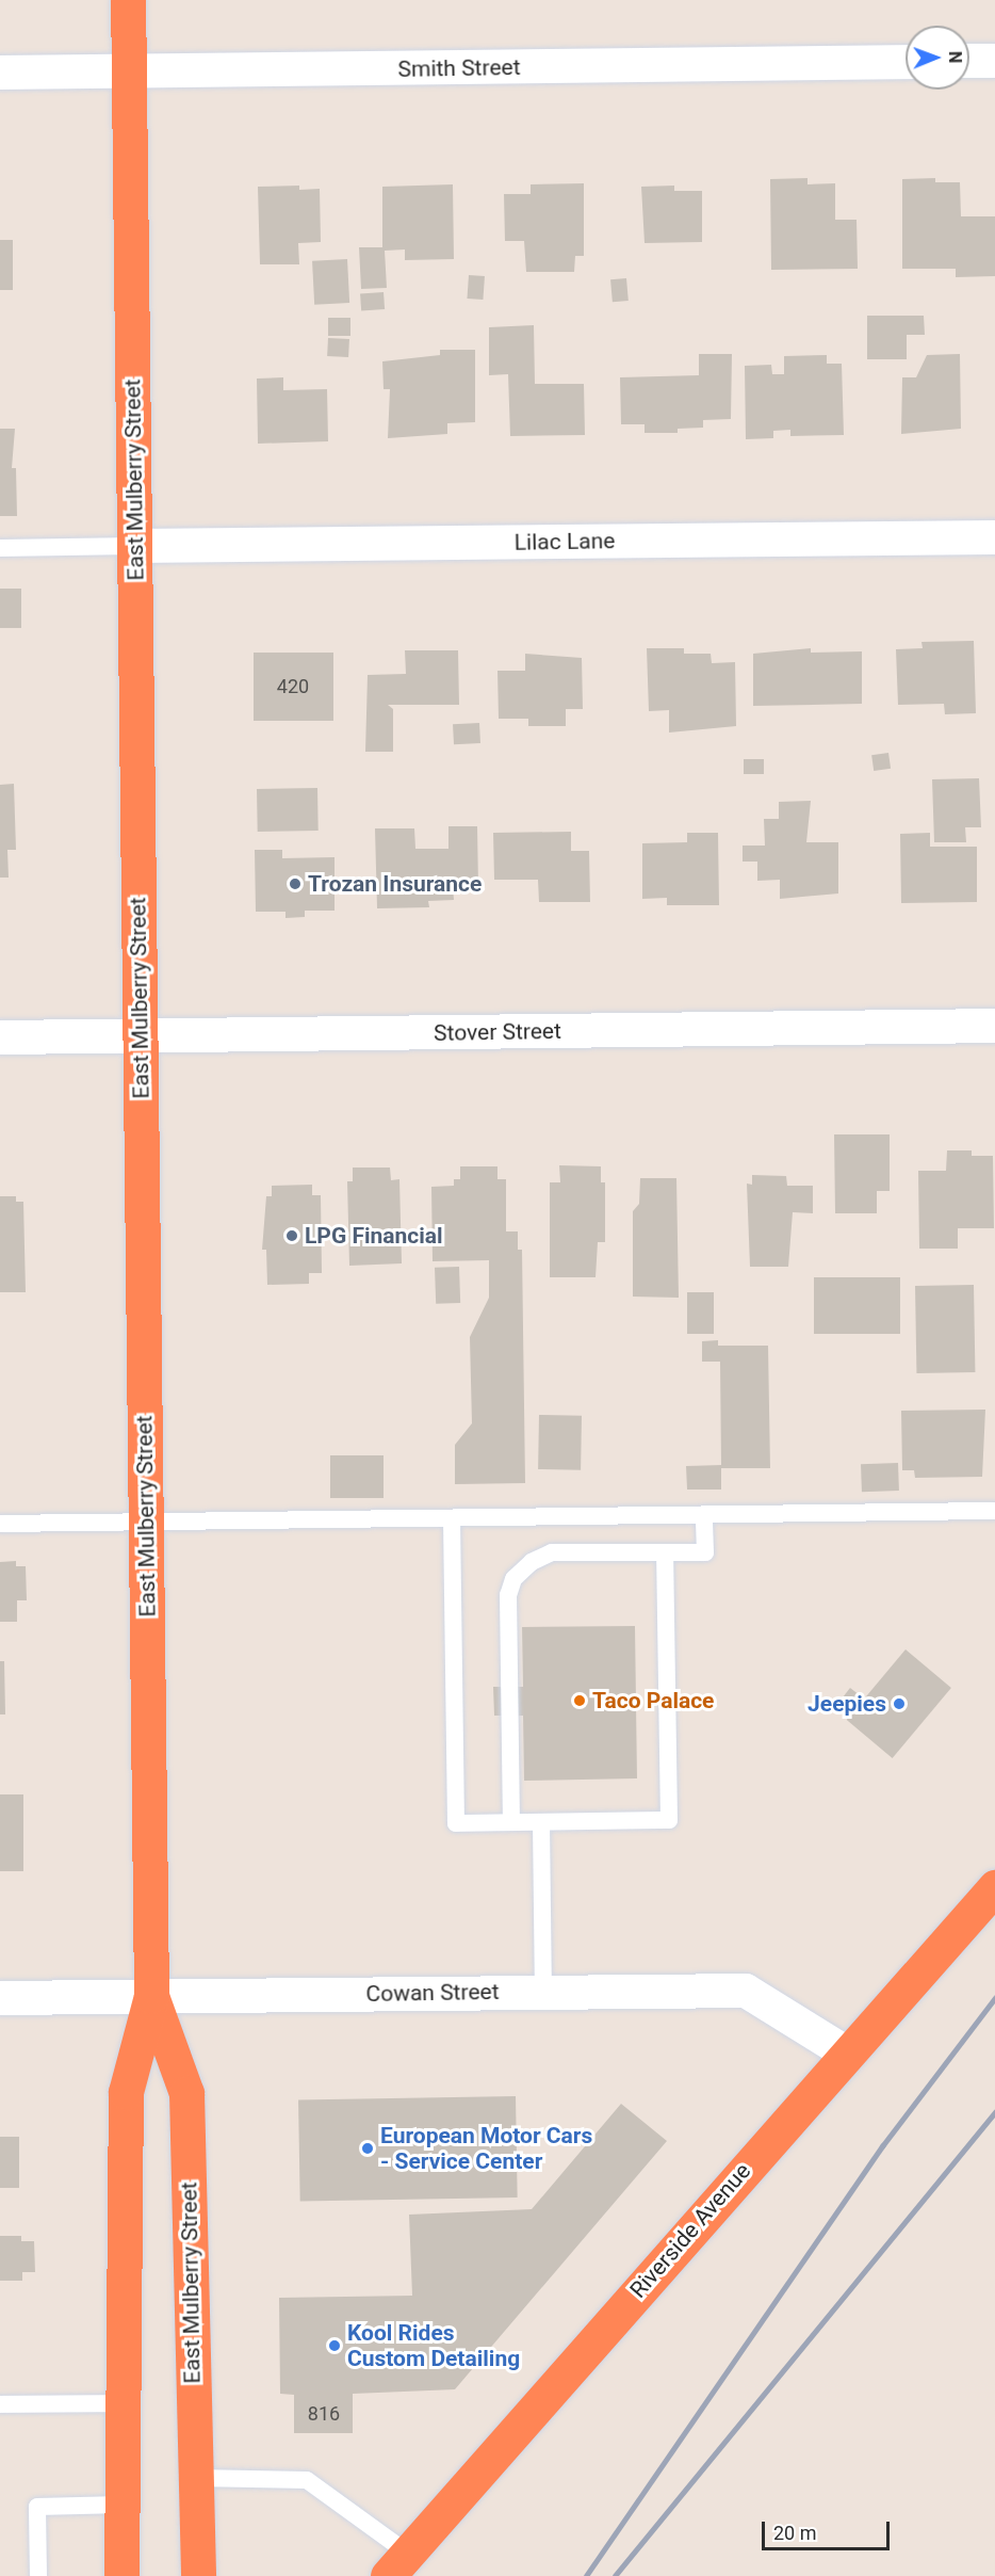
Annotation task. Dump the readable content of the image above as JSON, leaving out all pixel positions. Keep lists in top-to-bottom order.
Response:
{
  "streets": {
    "highway": ["East Mulberry Street", "Riverside Avenue"],
    "street": [
      "Smith Street",
      "Lilac Lane",
      "Stover Street",
      "Cowan Street"
    ]
  },
  "crossings": [
    ["Smith Street", "East Mulberry Street"],
    ["East Mulberry Street", "Lilac Lane"],
    ["East Mulberry Street", "Stover Street"],
    ["East Mulberry Street", "Cowan Street"],
    ["Cowan Street", "Riverside Avenue"]
  ],
  "places": [
    "Trozan Insurance",
    "LPG Financial",
    "Taco Palace",
    "Jeepies",
    "European Motor Cars - Service Center",
    "Kool Rides Custom Detailing"
  ],
  "house_numbers": ["420", "816"],
  "scale_bar": "20 m",
  "north": "right"
}
